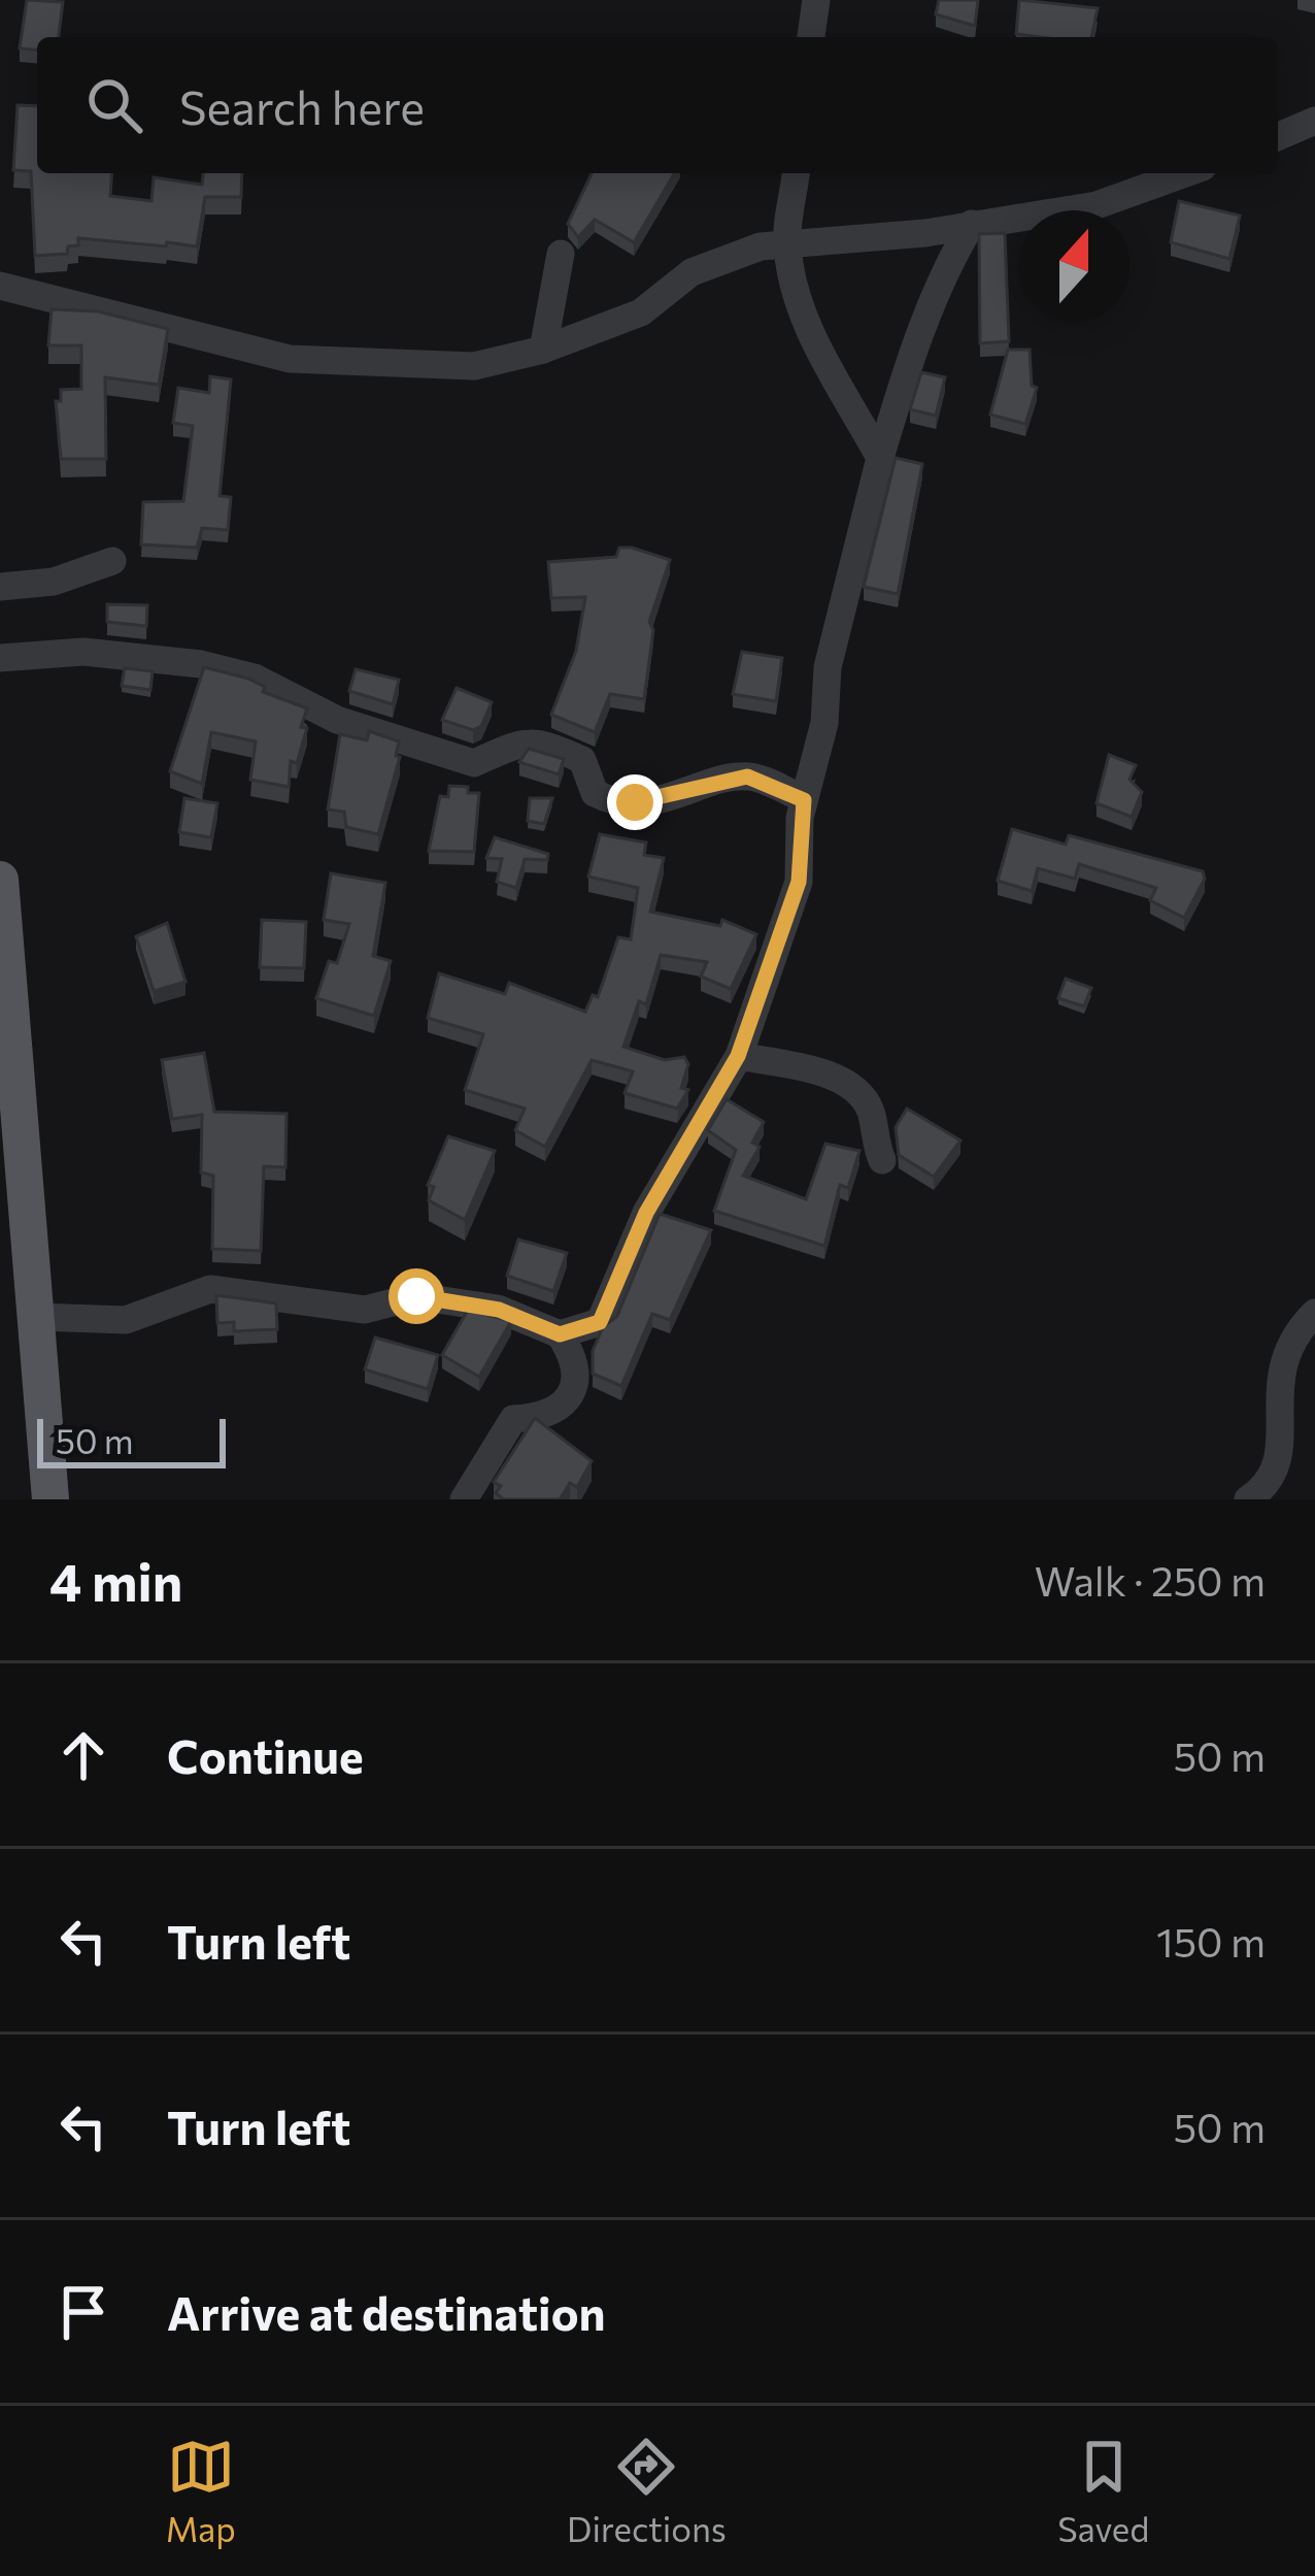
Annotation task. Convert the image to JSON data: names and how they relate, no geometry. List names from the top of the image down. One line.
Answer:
{"scale_bar":"50 m","north":"top","page":{"search":"Search here","scale":"50 m","heading":["4 min","Walk · 250 m"],"list":[["Continue","50 m"],["Turn left","150 m"],["Turn left","50 m"],"Arrive at destination"],"nav":["Map","Directions","Saved"]}}
